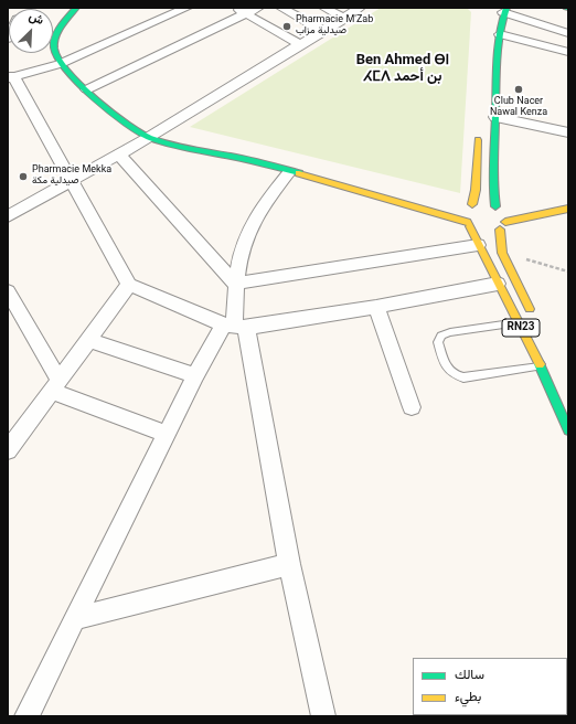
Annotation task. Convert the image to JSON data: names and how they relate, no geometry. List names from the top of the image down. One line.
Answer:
{"streets":{"main road":["RN23"]},"districts":["Ben Ahmed ⴱⵏ ⵃⵎⴷ بن أحمد"],"places":["Pharmacie M'Zab صيدلية مزاب","Club Nacer Nawal Kenza","Pharmacie Mekka صيدلية مكة"],"legend":["سالك","بطيء"],"north":"top right"}
